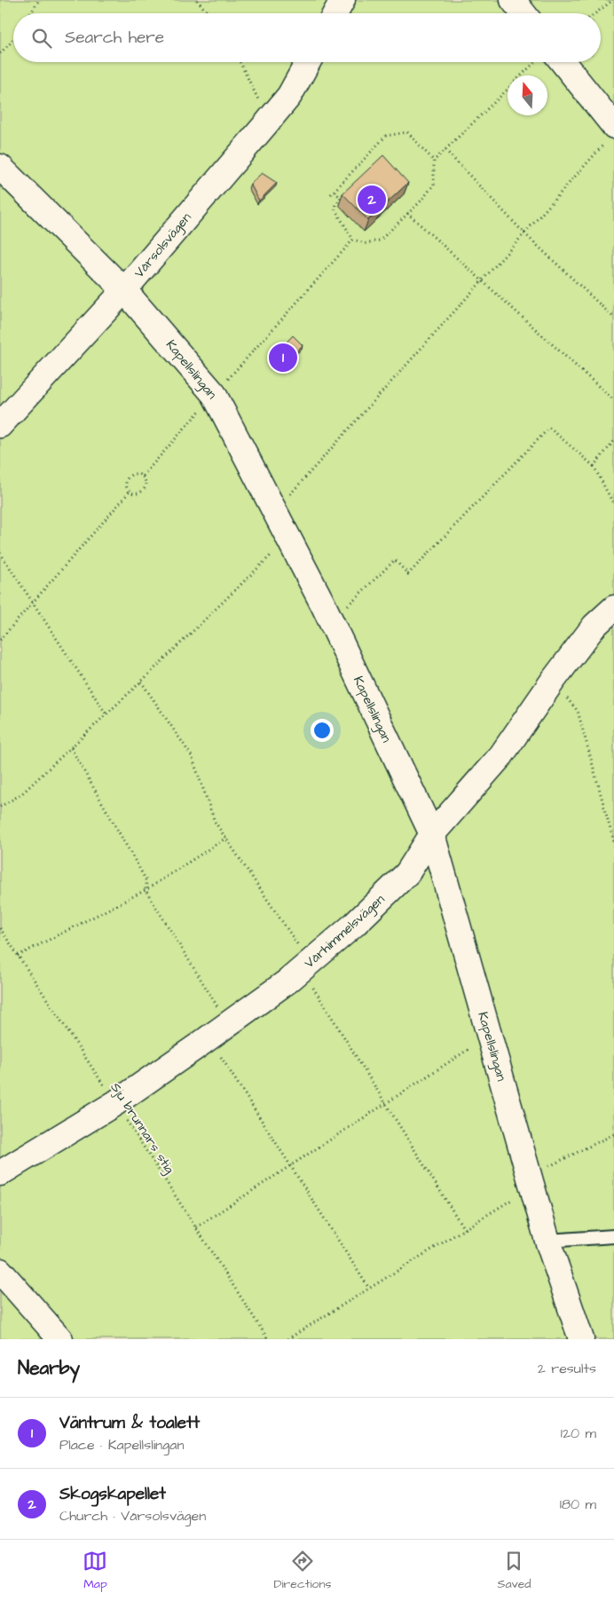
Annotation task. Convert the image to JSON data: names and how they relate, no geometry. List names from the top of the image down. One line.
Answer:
{"streets":{"street":["Vårsolsvägen","Kapellslingan","Vårhimmelsvägen"],"path":["Sju brunnars stig"]},"crossings":[["Vårsolsvägen","Kapellslingan"],["Kapellslingan","Vårhimmelsvägen"],["Vårhimmelsvägen","Sju brunnars stig"]],"north":"top","page":{"search":"Search here","pins":["2","1"],"heading":["Nearby","2 results"],"list":[{"mark":"1","name":"Väntrum & toalett","note":"Place · Kapellslingan","value":"120 m"},{"mark":"2","name":"Skogskapellet","note":"Church · Vårsolsvägen","value":"180 m"}],"nav":["Map","Directions","Saved"]}}
